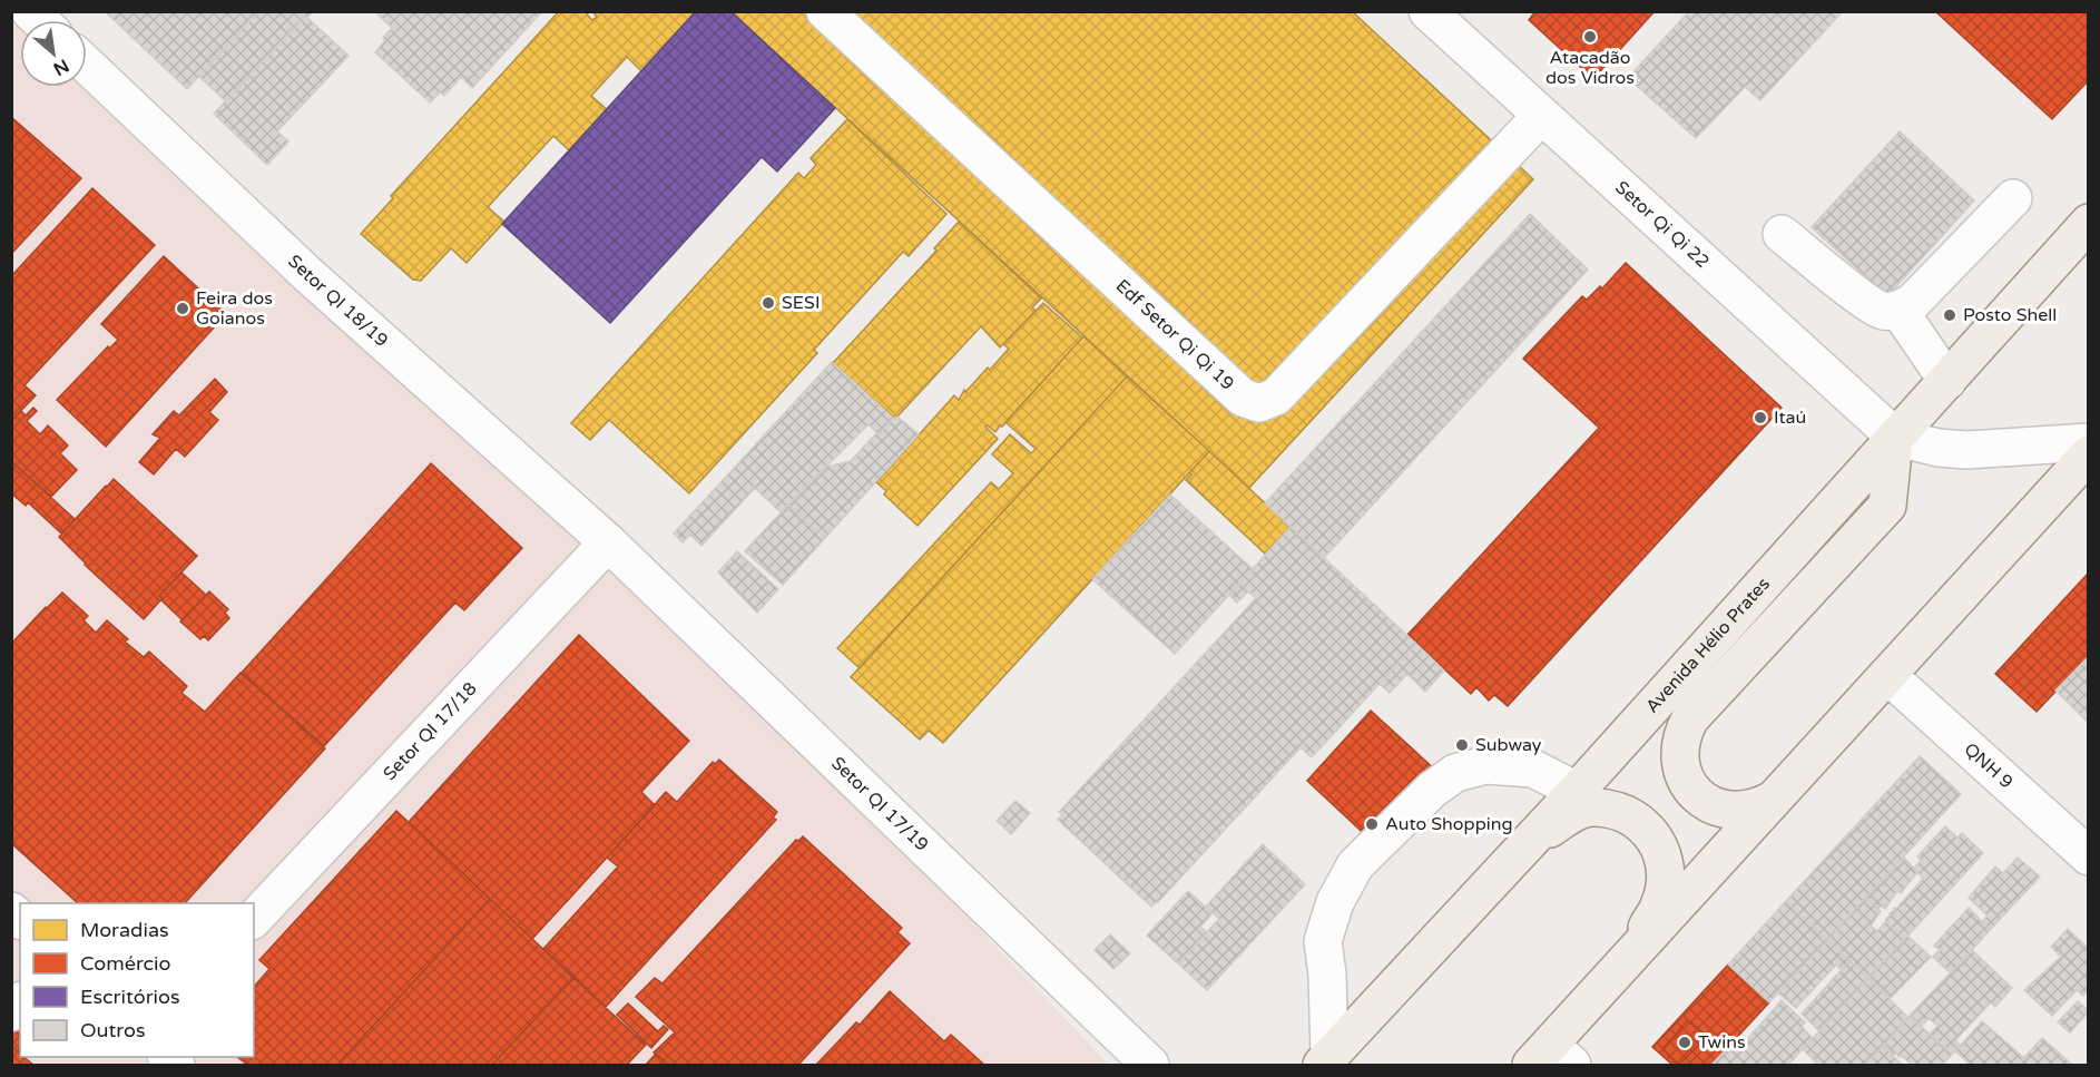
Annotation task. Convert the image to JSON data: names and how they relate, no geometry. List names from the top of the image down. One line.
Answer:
{"streets":{"main road":["Avenida Hélio Prates"],"street":["Setor Qi Qi 22","Setor QI 18/19","Edf Setor Qi Qi 19","Setor QI 17/18","QNH 9","Setor QI 17/19"]},"crossings":[["Setor Qi Qi 22","Edf Setor Qi Qi 19"],["Setor Qi Qi 22","Avenida Hélio Prates"],["Setor QI 18/19","Setor QI 17/18"],["Setor QI 18/19","Setor QI 17/19"],["Setor QI 17/18","Setor QI 17/19"]],"places":["Atacadão dos Vidros","SESI","Feira dos Goianos","Posto Shell","Itaú","Subway","Auto Shopping","Twins"],"legend":["Moradias","Comércio","Escritórios","Outros"],"north":"bottom right"}
